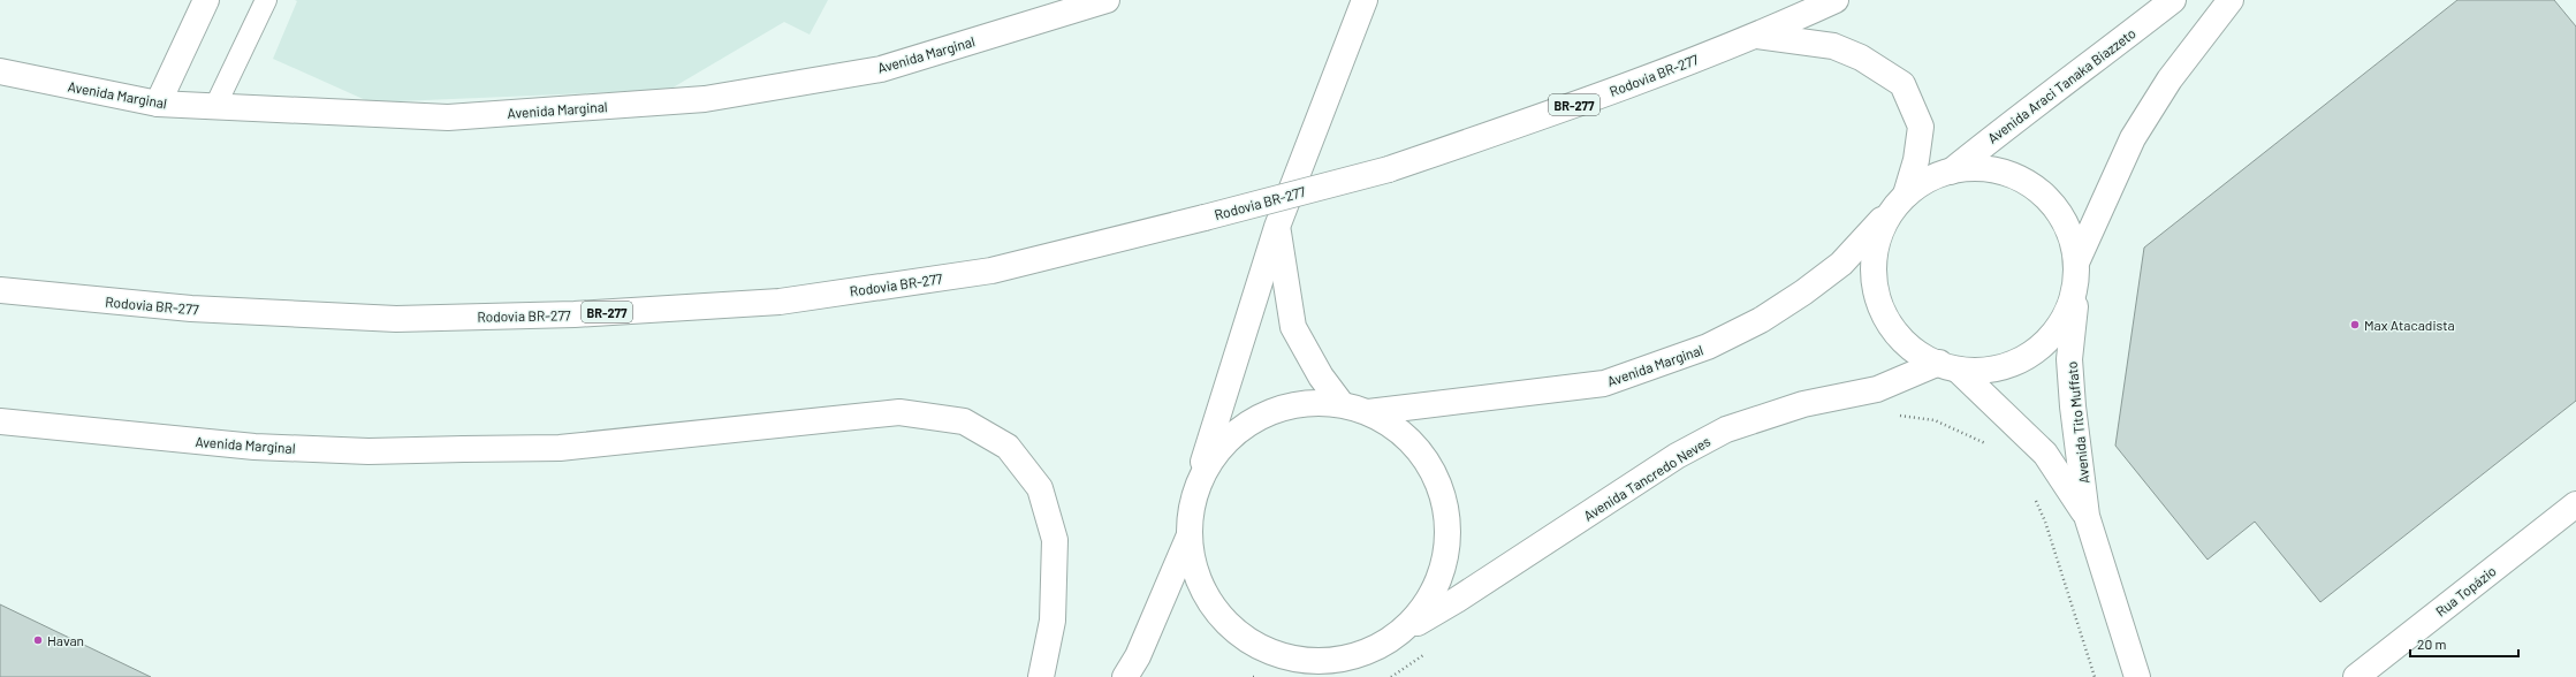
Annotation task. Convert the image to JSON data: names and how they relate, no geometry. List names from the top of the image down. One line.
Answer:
{"streets":{"main road":["Avenida Marginal","Rodovia BR-277","Avenida Araci Tanaka Biazzeto","BR-277","Avenida Tito Muffato","Avenida Tancredo Neves","Rua Topázio"]},"crossings":[["Rodovia BR-277","BR-277"],["Avenida Tito Muffato","Avenida Tancredo Neves"]],"places":["Max Atacadista","Havan"],"scale_bar":"20 m"}
